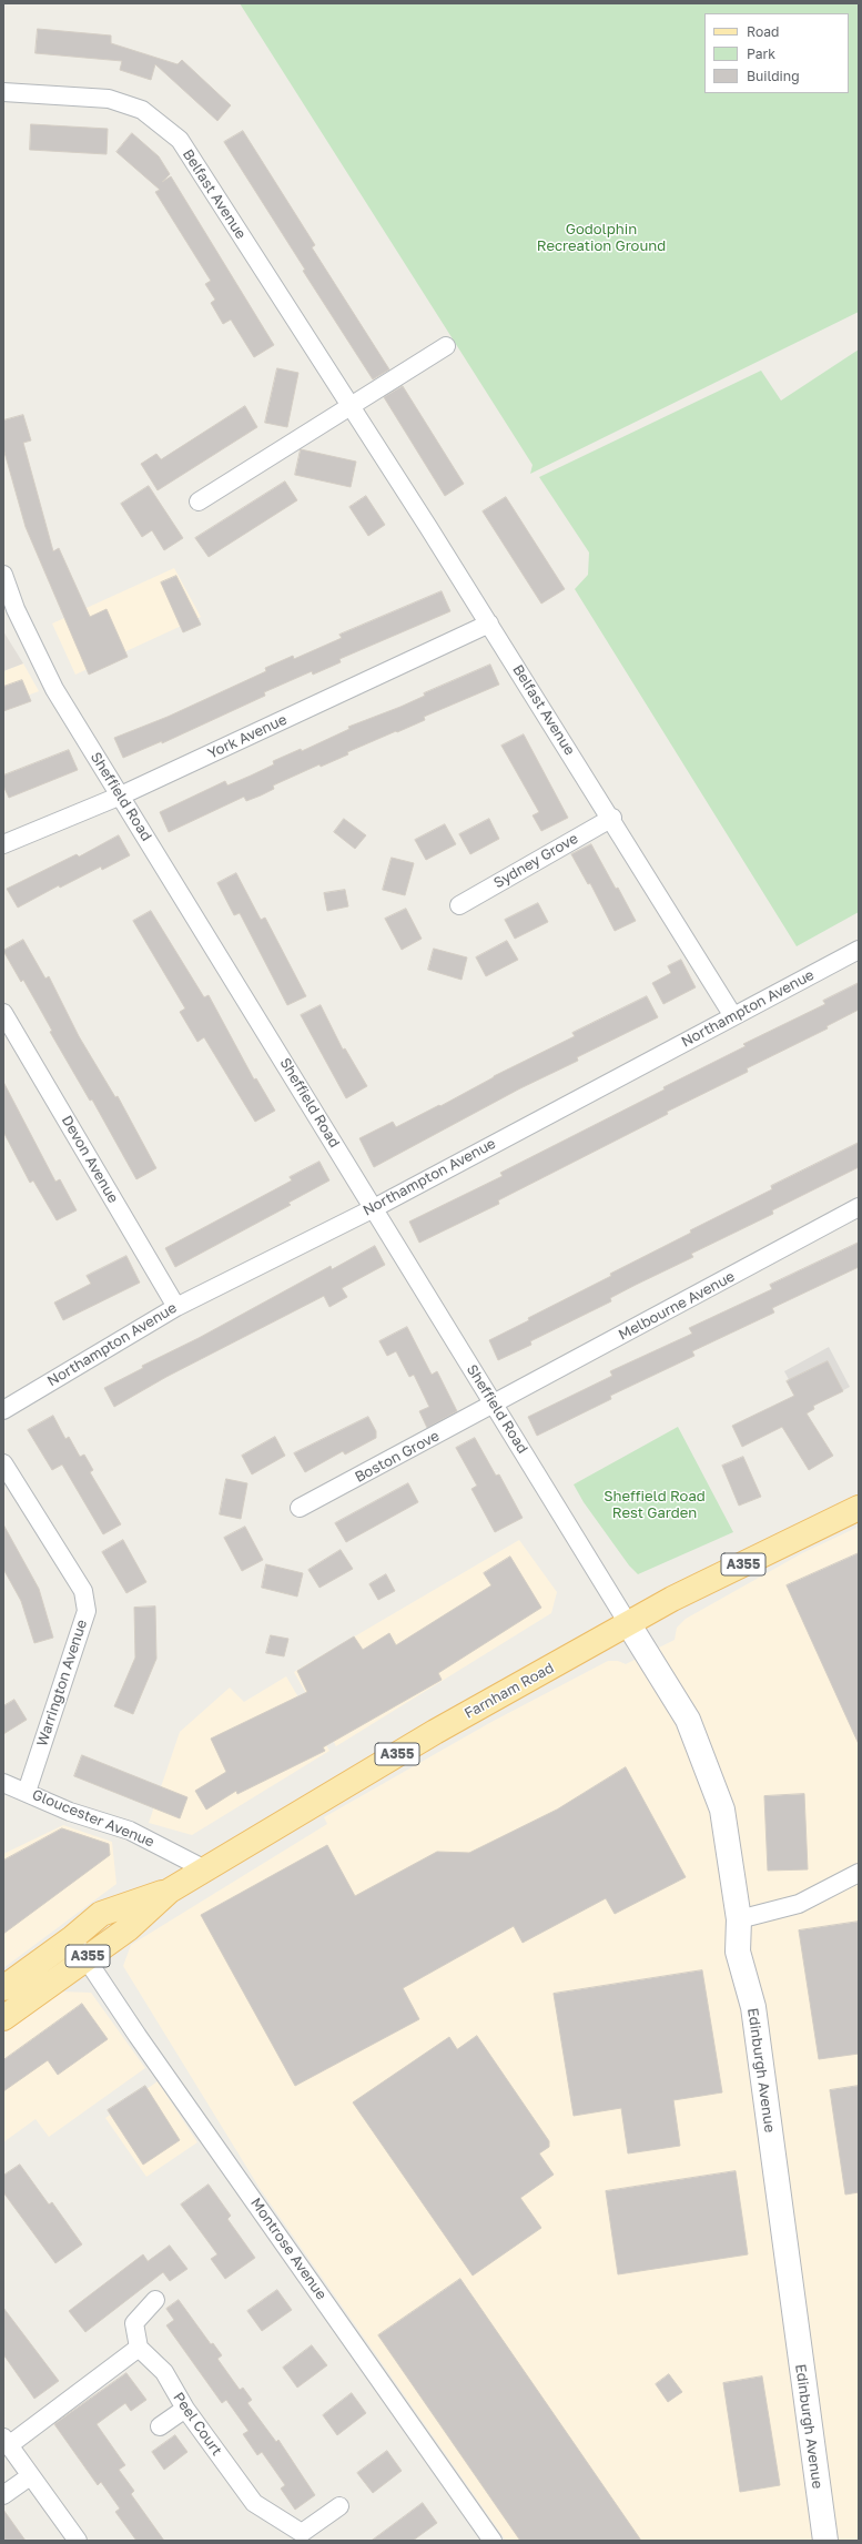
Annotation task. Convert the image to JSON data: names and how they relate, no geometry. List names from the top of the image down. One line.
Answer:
{"streets":{"main road":["A355","Farnham Road"],"street":["Belfast Avenue","York Avenue","Sheffield Road","Sydney Grove","Northampton Avenue","Devon Avenue","Melbourne Avenue","Boston Grove","Warrington Avenue","Gloucester Avenue","Edinburgh Avenue","Montrose Avenue","Peel Court"]},"crossings":[["Belfast Avenue","York Avenue"],["Belfast Avenue","Sydney Grove"],["Belfast Avenue","Northampton Avenue"],["York Avenue","Sheffield Road"],["Sheffield Road","Northampton Avenue"],["Sheffield Road","Melbourne Avenue"],["Sheffield Road","Boston Grove"],["Sheffield Road","Farnham Road"],["Sheffield Road","Edinburgh Avenue"],["Northampton Avenue","Devon Avenue"],["Melbourne Avenue","Boston Grove"],["Warrington Avenue","Gloucester Avenue"],["Farnham Road","Gloucester Avenue"],["Farnham Road","Edinburgh Avenue"],["Farnham Road","Montrose Avenue"]],"parks":["Godolphin Recreation Ground","Sheffield Road Rest Garden"],"legend":["Road","Park","Building"]}
